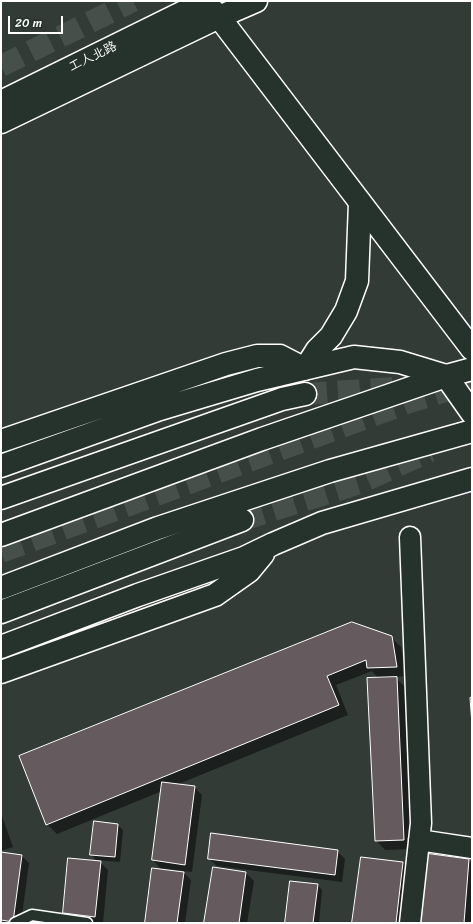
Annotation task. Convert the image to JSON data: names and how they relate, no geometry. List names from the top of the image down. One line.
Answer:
{"streets":{"main road":["工人北路"]},"scale_bar":"20 m"}
